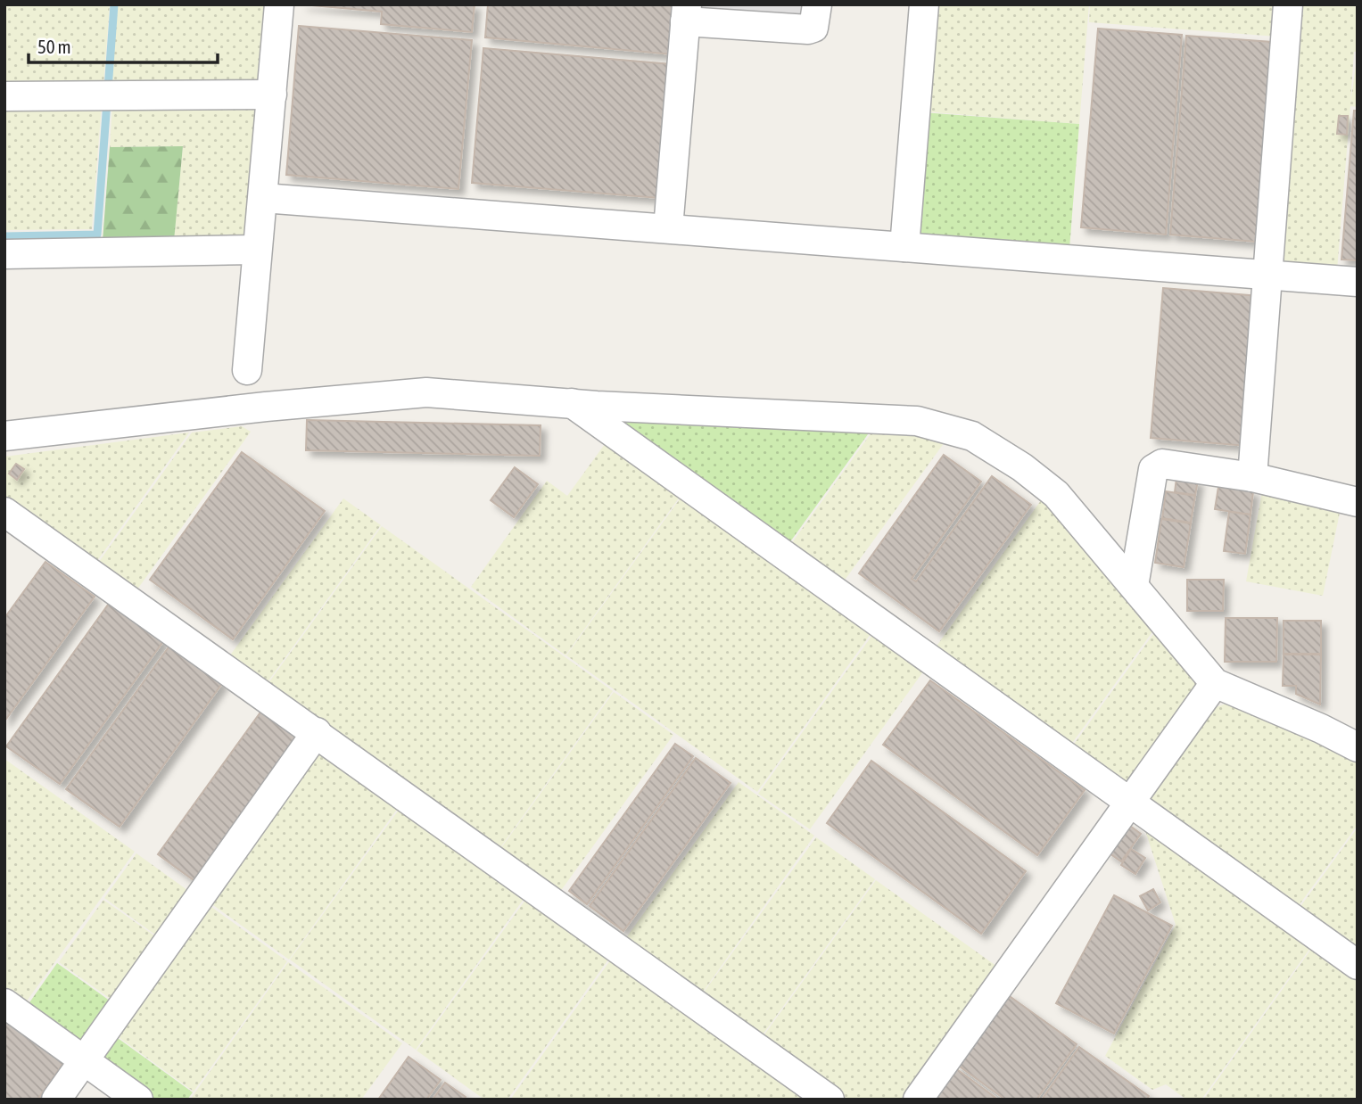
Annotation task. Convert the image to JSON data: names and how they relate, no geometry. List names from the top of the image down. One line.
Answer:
{"scale_bar":"50 m"}
